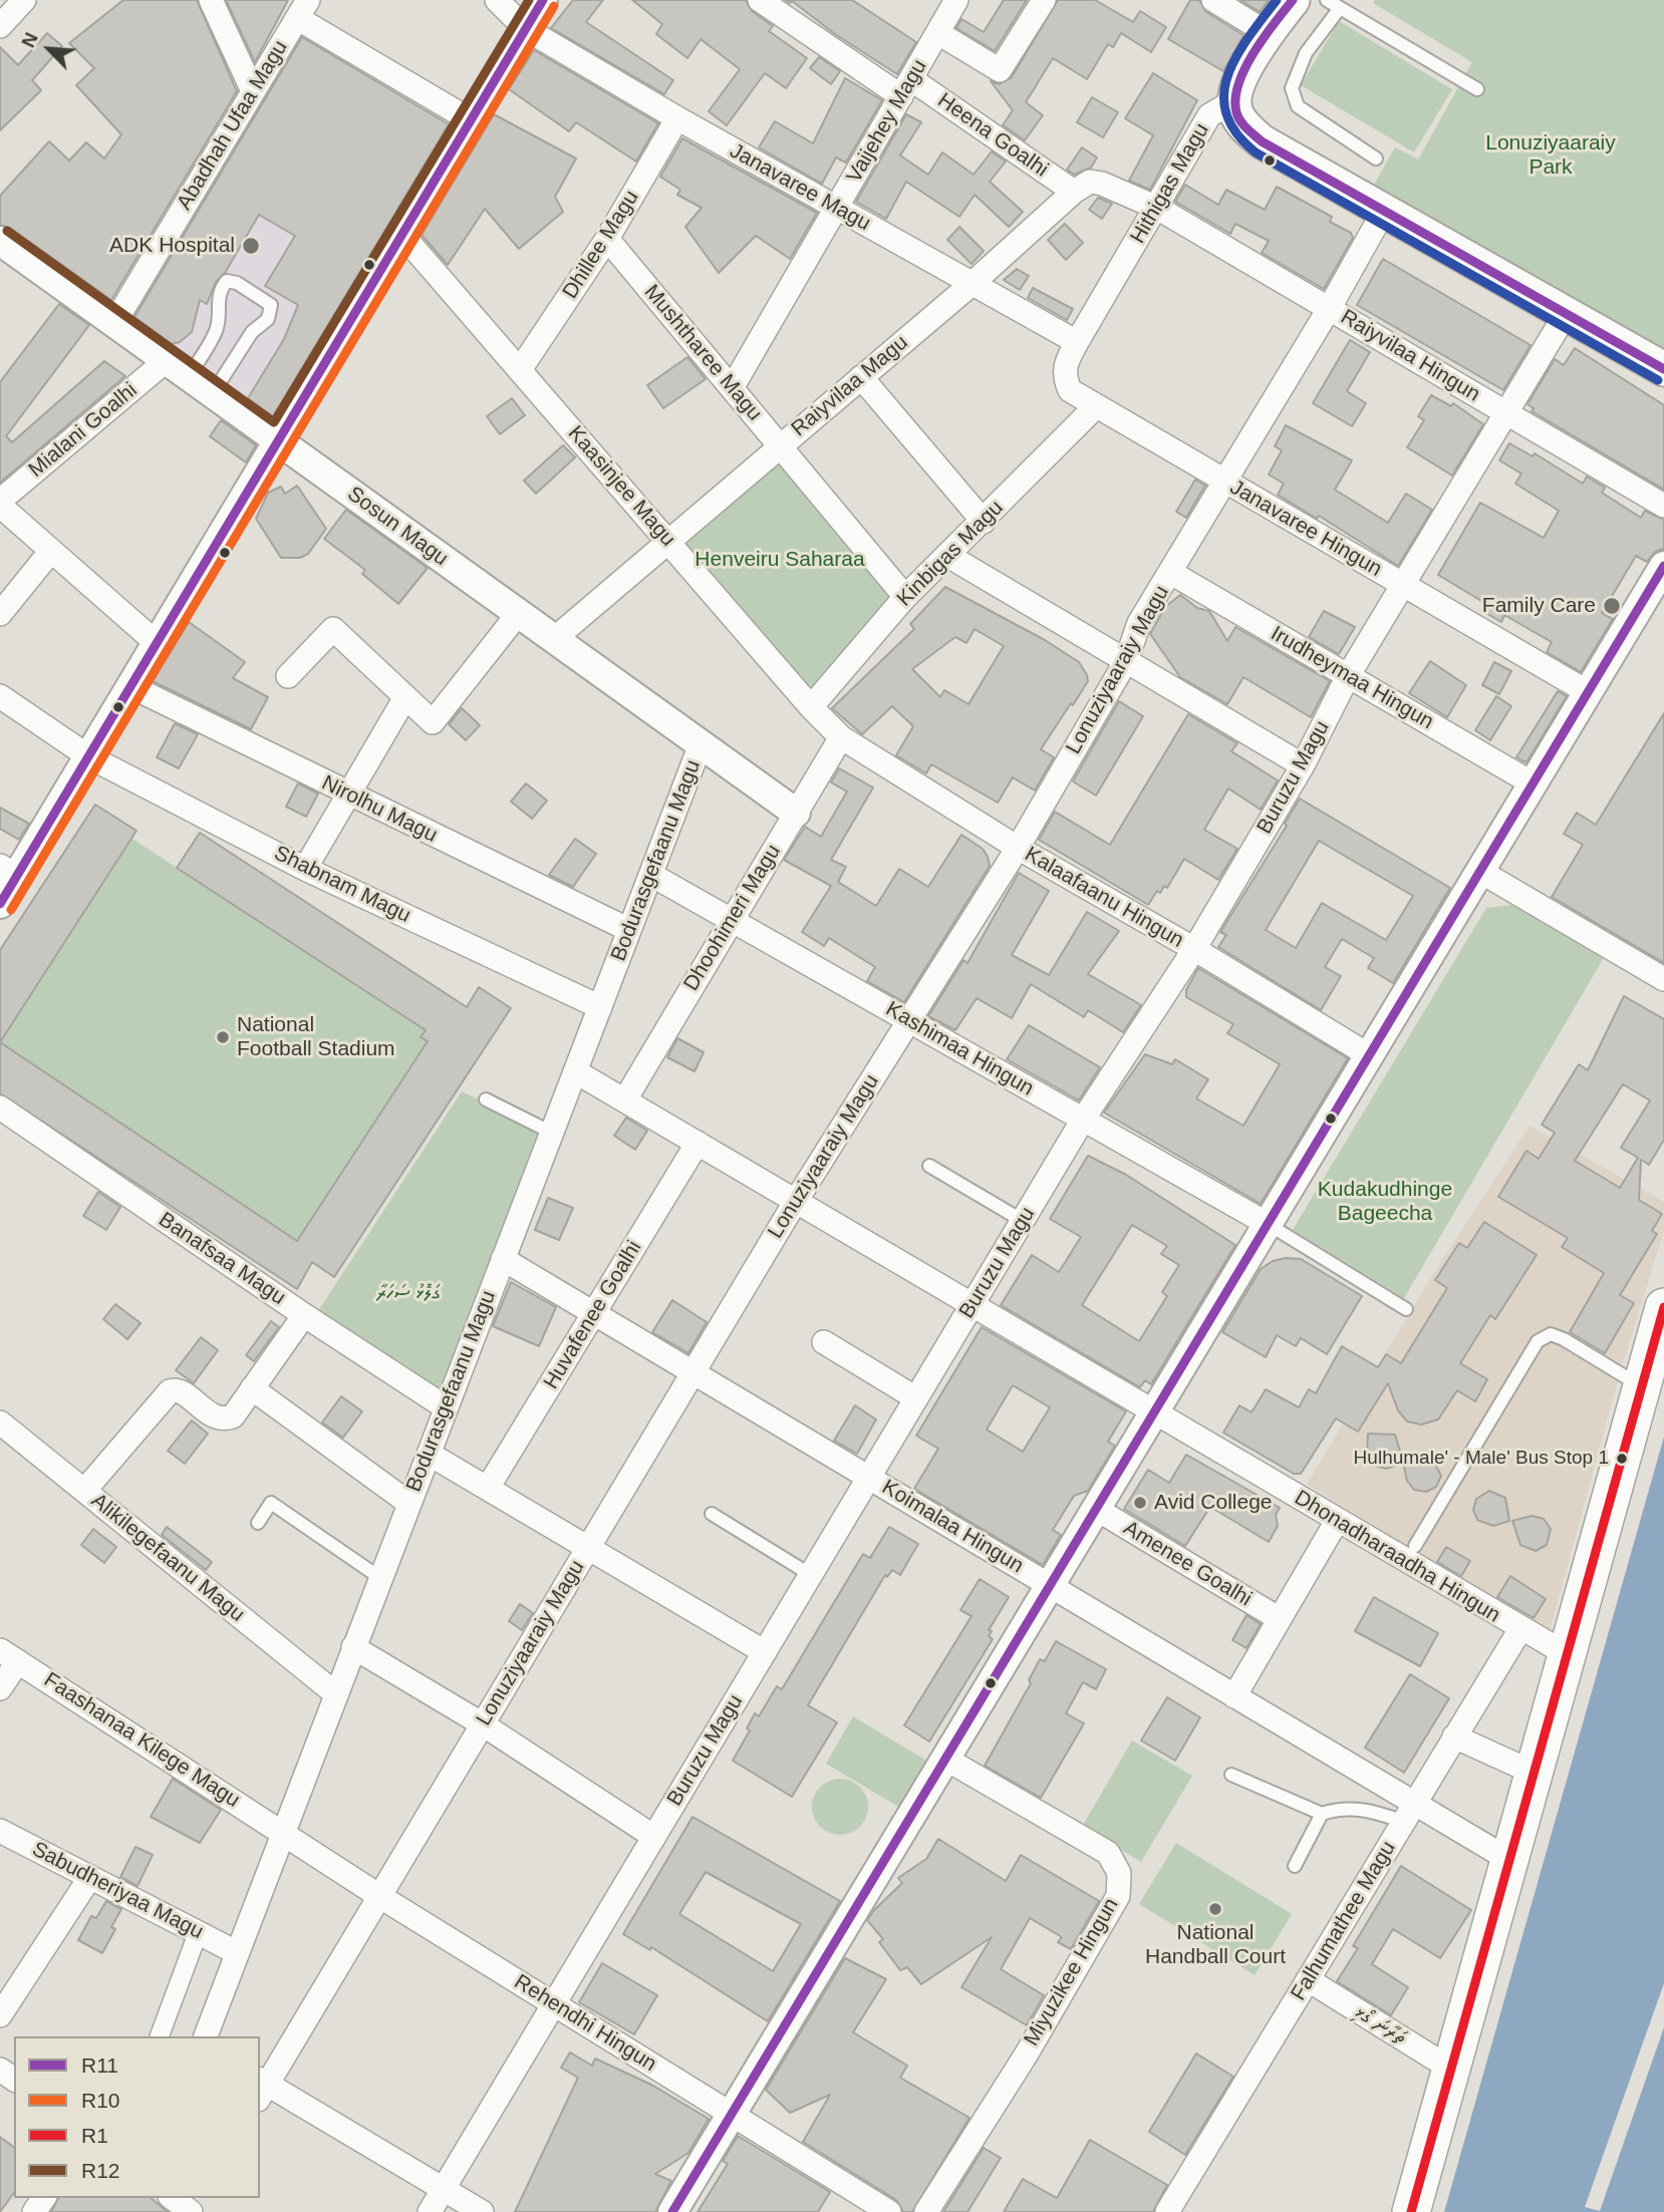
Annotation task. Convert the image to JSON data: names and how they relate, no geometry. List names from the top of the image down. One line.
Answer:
{"streets":{"street":["Vaijehey Magu","Abadhah Ufaa Magu","Heena Goalhi","Hithigas Magu","Janavaree Magu","Dhillee Magu","Mushtharee Magu","Raiyvilaa Hingun","Raiyvilaa Magu","Mialani Goalhi","Kaasinjee Magu","Sosun Magu","Janavaree Hingun","Kinbigas Magu","Lonuziyaaraiy Magu","Irudheymaa Hingun","Buruzu Magu","Nirolhu Magu","Bodurasgefaanu Magu","Shabnam Magu","Kalaafaanu Hingun","Dhoohimeri Magu","Kashimaa Hingun","Banafsaa Magu","Huvafenee Goalhi","Koimalaa Hingun","Dhonadharaadha Hingun","Alikilegefaanu Magu","Amenee Goalhi","Faashanaa Kilege Magu","Sabudheriyaa Magu","Falhumathee Magu","Miyuzikee Hingun","Rehendhi Hingun","ތަރާނަ ގޯޅި"]},"crossings":[["Vaijehey Magu","Heena Goalhi"],["Vaijehey Magu","Janavaree Magu"],["Vaijehey Magu","Mushtharee Magu"],["Abadhah Ufaa Magu","Sosun Magu"],["Heena Goalhi","Raiyvilaa Magu"],["Hithigas Magu","Janavaree Magu"],["Hithigas Magu","Raiyvilaa Hingun"],["Hithigas Magu","Janavaree Hingun"],["Janavaree Magu","Dhillee Magu"],["Janavaree Magu","Raiyvilaa Magu"],["Janavaree Magu","Janavaree Hingun"],["Dhillee Magu","Mushtharee Magu"],["Dhillee Magu","Kaasinjee Magu"],["Mushtharee Magu","Raiyvilaa Magu"],["Mushtharee Magu","Kinbigas Magu"],["Raiyvilaa Hingun","Lonuziyaaraiy Magu"],["Raiyvilaa Hingun","Buruzu Magu"],["Raiyvilaa Magu","Kaasinjee Magu"],["Raiyvilaa Magu","Sosun Magu"],["Mialani Goalhi","Sosun Magu"],["Kaasinjee Magu","Kinbigas Magu"],["Kaasinjee Magu","Kalaafaanu Hingun"],["Kaasinjee Magu","Dhoohimeri Magu"],["Sosun Magu","Bodurasgefaanu Magu"],["Sosun Magu","Dhoohimeri Magu"],["Janavaree Hingun","Kinbigas Magu"],["Janavaree Hingun","Lonuziyaaraiy Magu"],["Janavaree Hingun","Buruzu Magu"],["Lonuziyaaraiy Magu","Irudheymaa Hingun"],["Lonuziyaaraiy Magu","Kalaafaanu Hingun"],["Lonuziyaaraiy Magu","Kashimaa Hingun"],["Lonuziyaaraiy Magu","Koimalaa Hingun"],["Lonuziyaaraiy Magu","Dhonadharaadha Hingun"],["Lonuziyaaraiy Magu","Rehendhi Hingun"],["Irudheymaa Hingun","Buruzu Magu"],["Buruzu Magu","Kalaafaanu Hingun"],["Buruzu Magu","Kashimaa Hingun"],["Buruzu Magu","Koimalaa Hingun"],["Buruzu Magu","Dhonadharaadha Hingun"],["Buruzu Magu","Rehendhi Hingun"],["Nirolhu Magu","Bodurasgefaanu Magu"],["Bodurasgefaanu Magu","Shabnam Magu"],["Bodurasgefaanu Magu","Kashimaa Hingun"],["Bodurasgefaanu Magu","Banafsaa Magu"],["Bodurasgefaanu Magu","Koimalaa Hingun"],["Bodurasgefaanu Magu","Dhonadharaadha Hingun"],["Bodurasgefaanu Magu","Alikilegefaanu Magu"],["Bodurasgefaanu Magu","Faashanaa Kilege Magu"],["Bodurasgefaanu Magu","Sabudheriyaa Magu"],["Bodurasgefaanu Magu","Rehendhi Hingun"],["Kalaafaanu Hingun","Dhoohimeri Magu"],["Dhoohimeri Magu","Kashimaa Hingun"],["Dhoohimeri Magu","Dhonadharaadha Hingun"],["Huvafenee Goalhi","Koimalaa Hingun"],["Huvafenee Goalhi","Dhonadharaadha Hingun"],["Koimalaa Hingun","Falhumathee Magu"],["Dhonadharaadha Hingun","Falhumathee Magu"],["Faashanaa Kilege Magu","Rehendhi Hingun"],["Falhumathee Magu","ތަރާނަ ގޯޅި"]],"parks":["Lonuziyaaraiy Park","Henveiru Saharaa","Kudakudhinge Bageecha","ގަލޮޅު ސަހަރާ"],"places":["ADK Hospital","Family Care","National Football Stadium","Hulhumale' - Male' Bus Stop 1","Avid College","National Handball Court"],"lines":["transit line R11","transit line R12","transit line R10","transit line R1"],"legend":["R11","R10","R1","R12"],"north":"top left"}
